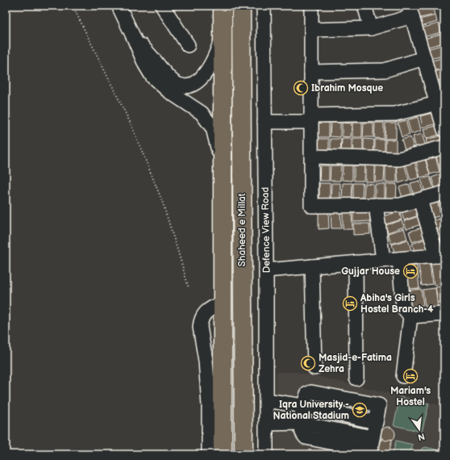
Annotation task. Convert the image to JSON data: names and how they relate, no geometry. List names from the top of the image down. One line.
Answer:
{"streets":{"main road":["Shaheed e Millat"],"street":["Defence View Road"]},"places":{"mosque":["Ibrahim Mosque","Masjid-e-Fatima Zehra"],"hotel":["Gujjar House","Abiha's Girls Hostel Branch-4","Mariam's Hostel"],"school or university":["Iqra University - National Stadium"]},"north":"bottom"}
